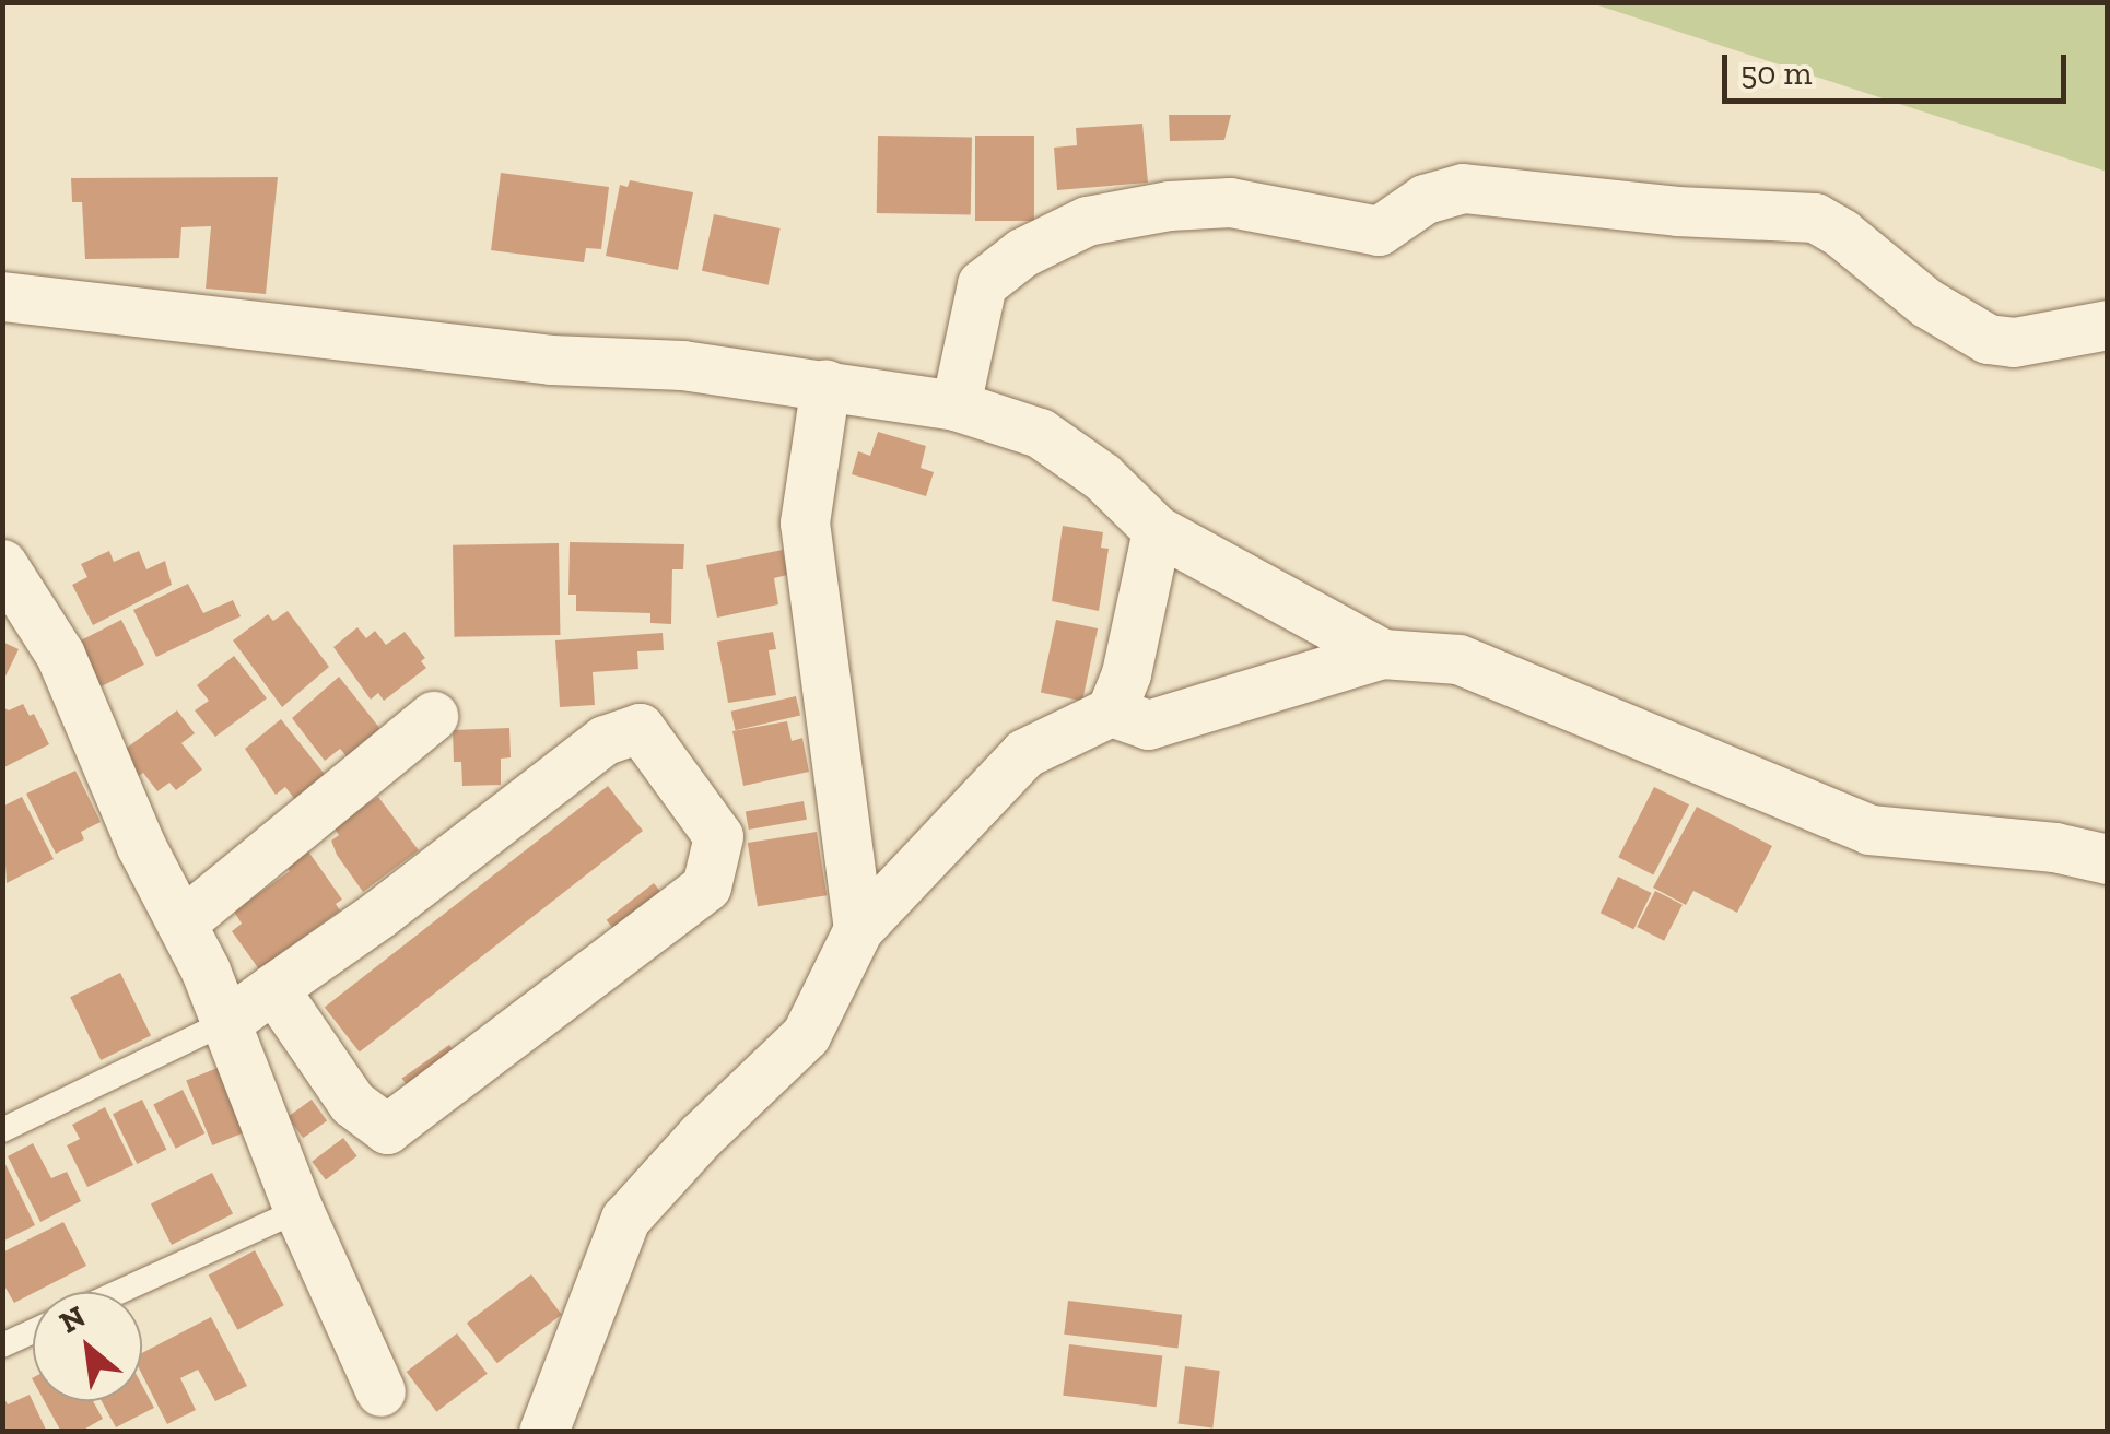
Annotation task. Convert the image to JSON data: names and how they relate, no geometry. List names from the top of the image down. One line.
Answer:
{"scale_bar":"50 m","north":"top left"}
